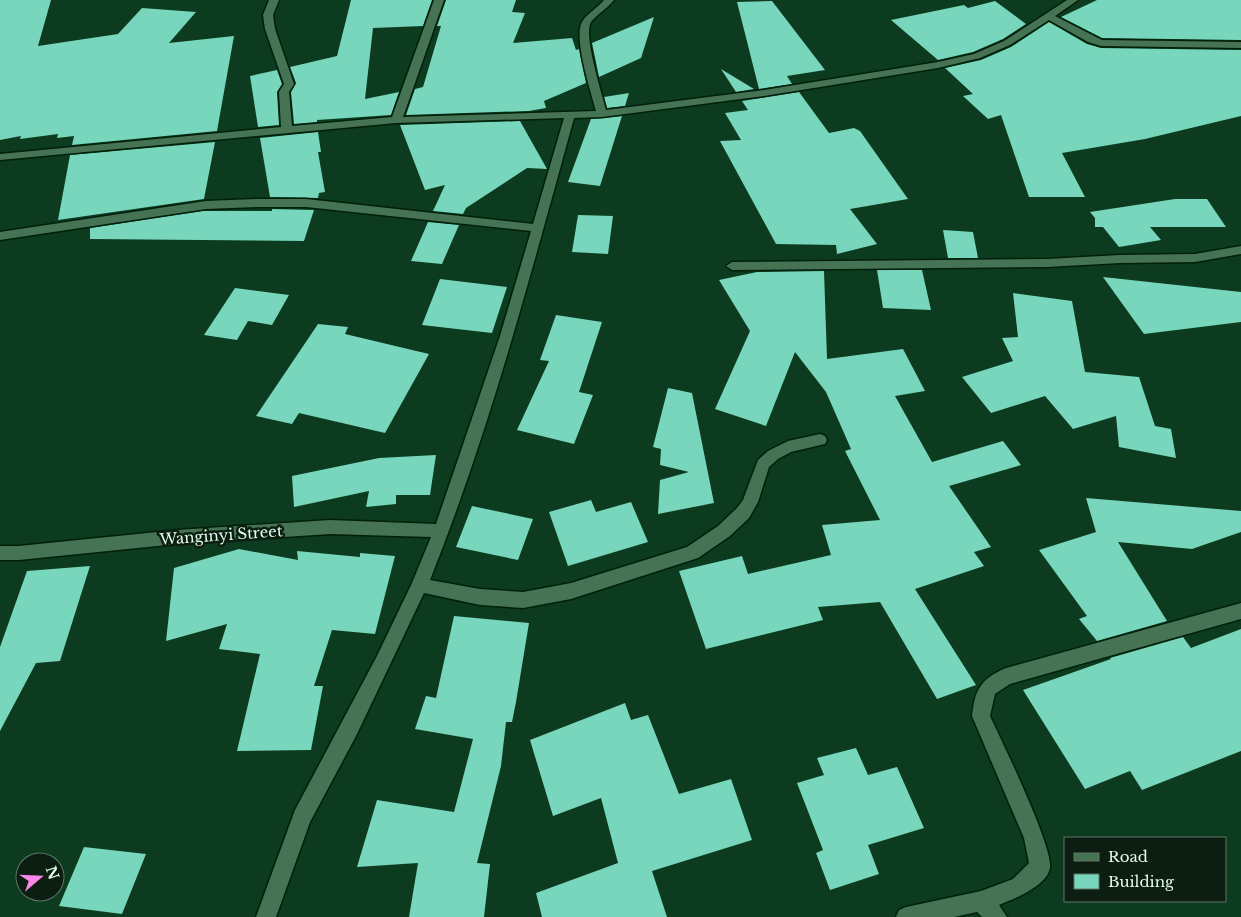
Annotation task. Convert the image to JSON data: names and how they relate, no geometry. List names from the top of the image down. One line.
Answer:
{"streets":{"street":["Wanginyi Street"]},"legend":["Road","Building"],"north":"right"}
